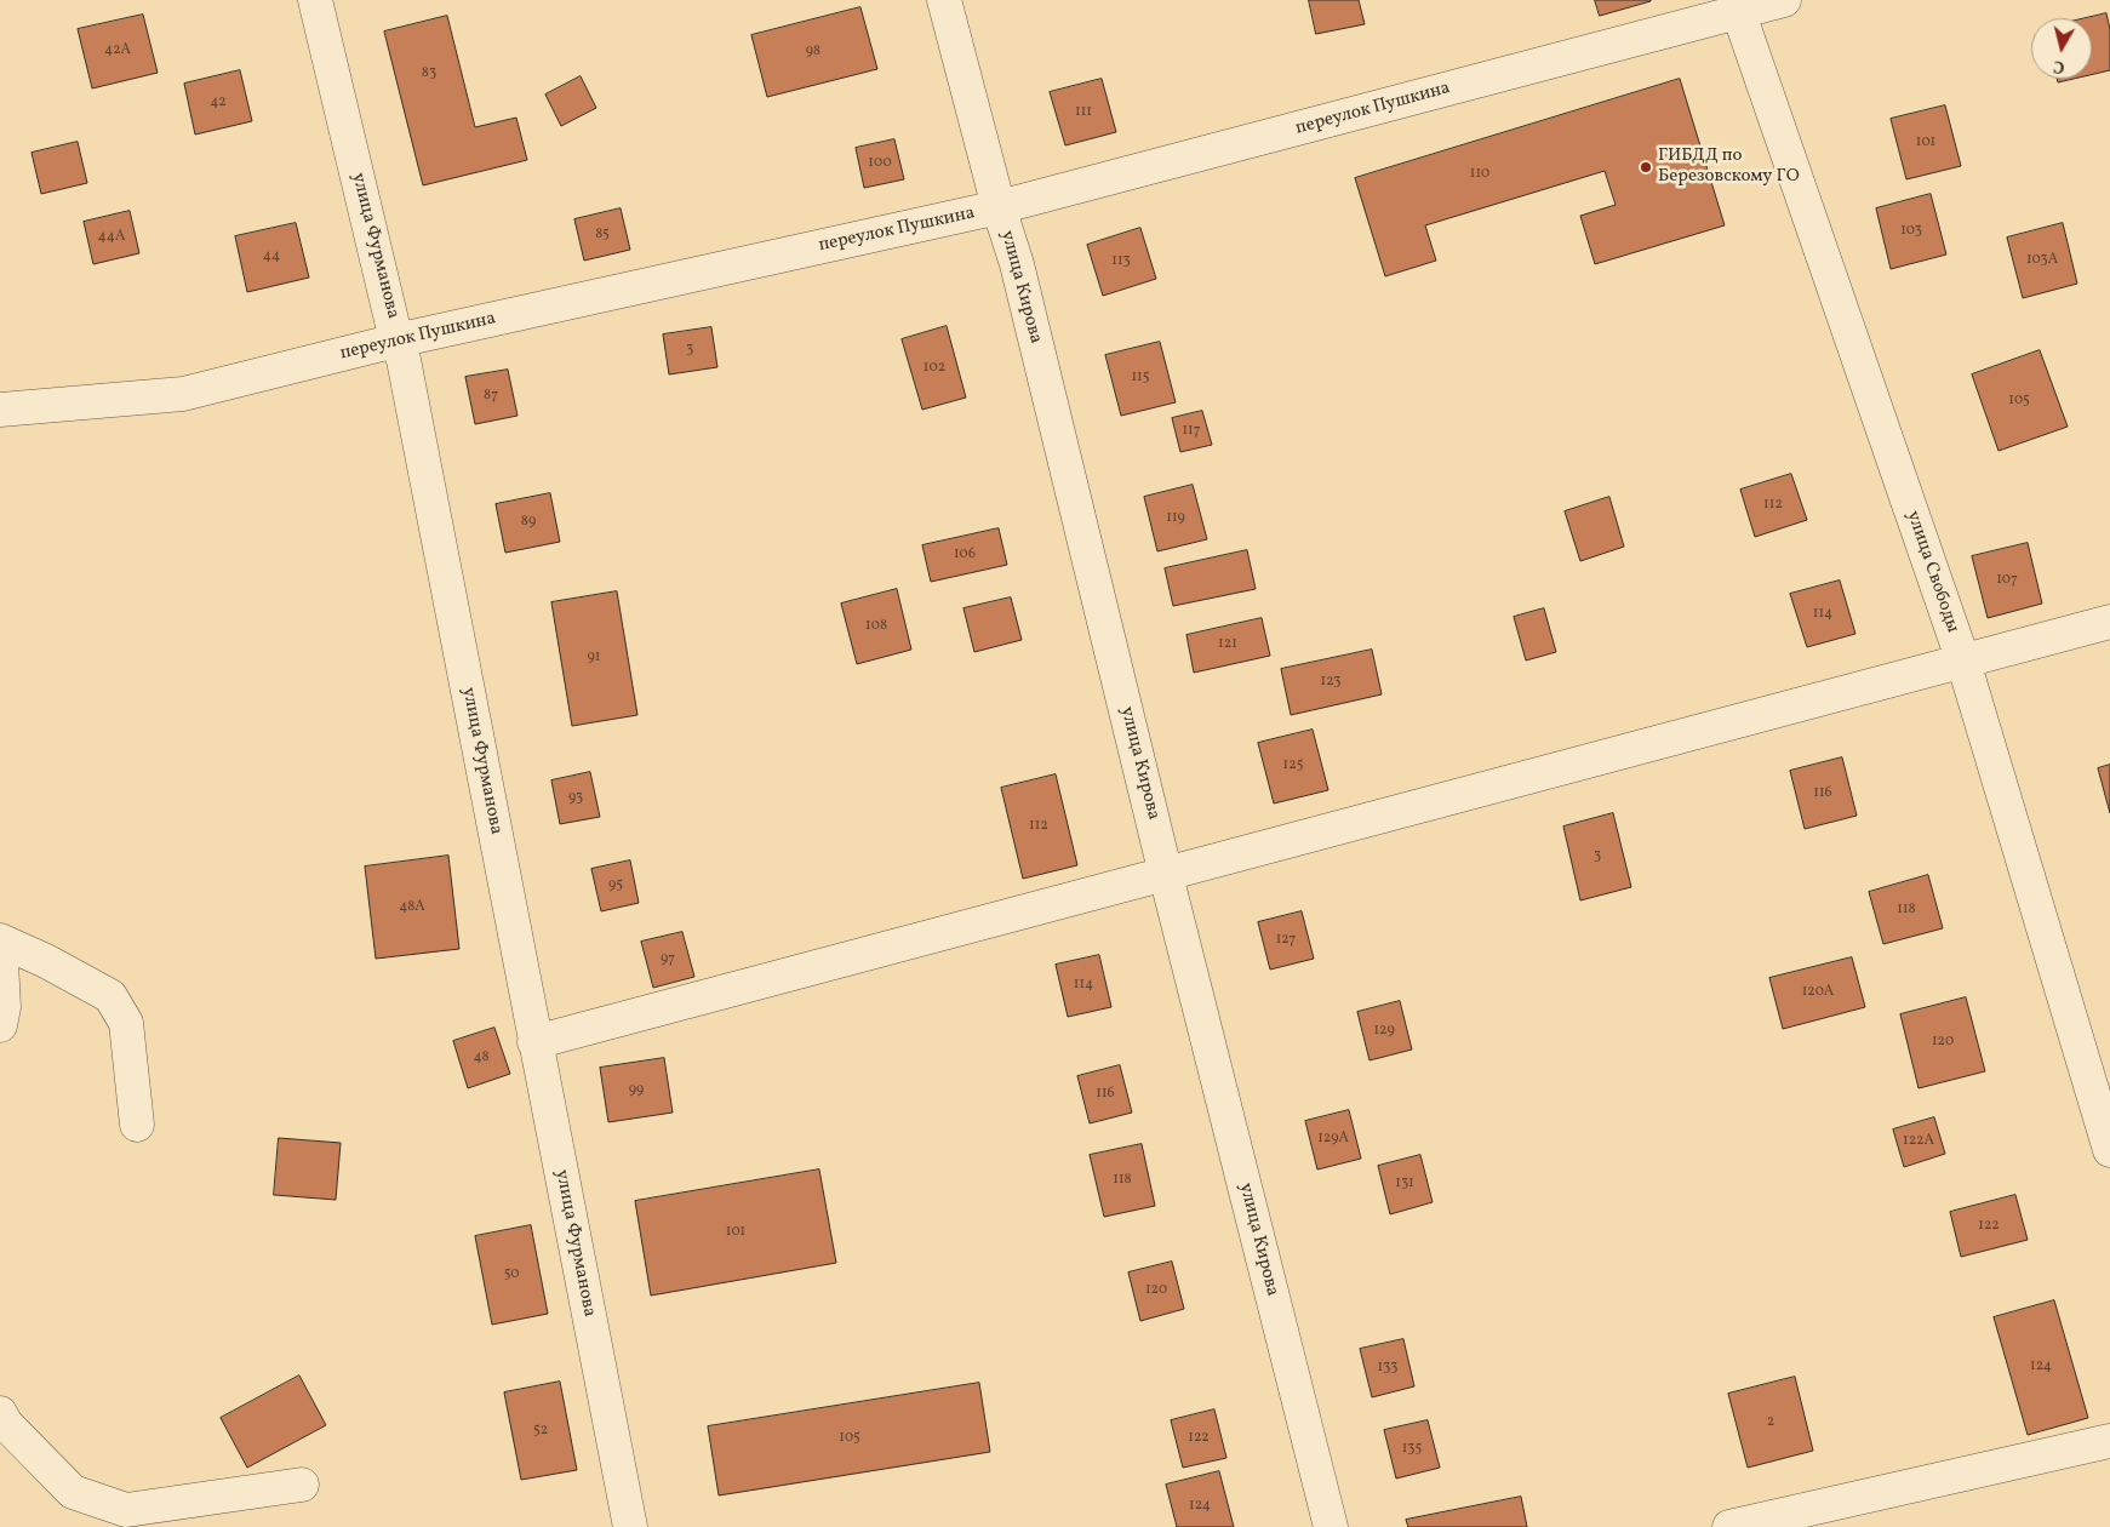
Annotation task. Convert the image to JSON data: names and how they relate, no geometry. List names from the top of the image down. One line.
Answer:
{"streets":{"street":["переулок Пушкина","улица Фурманова","улица Кирова","улица Свободы"]},"crossings":[["переулок Пушкина","улица Фурманова"],["переулок Пушкина","улица Кирова"],["переулок Пушкина","улица Свободы"]],"places":["ГИБДД по Березовскому ГО"],"house_numbers":["42А","98","83","42","111","101","100","110","103","85","44А","44","103А","113","3","102","115","87","105","117","112","119","89","106","107","114","108","121","91","123","125","116","93","112","3","95","48А","118","127","97","114","120А","129","120","48","99","116","129А","122А","118","131","122","101","50","120","124","133","2","52","105","122","135","124"],"north":"bottom"}
